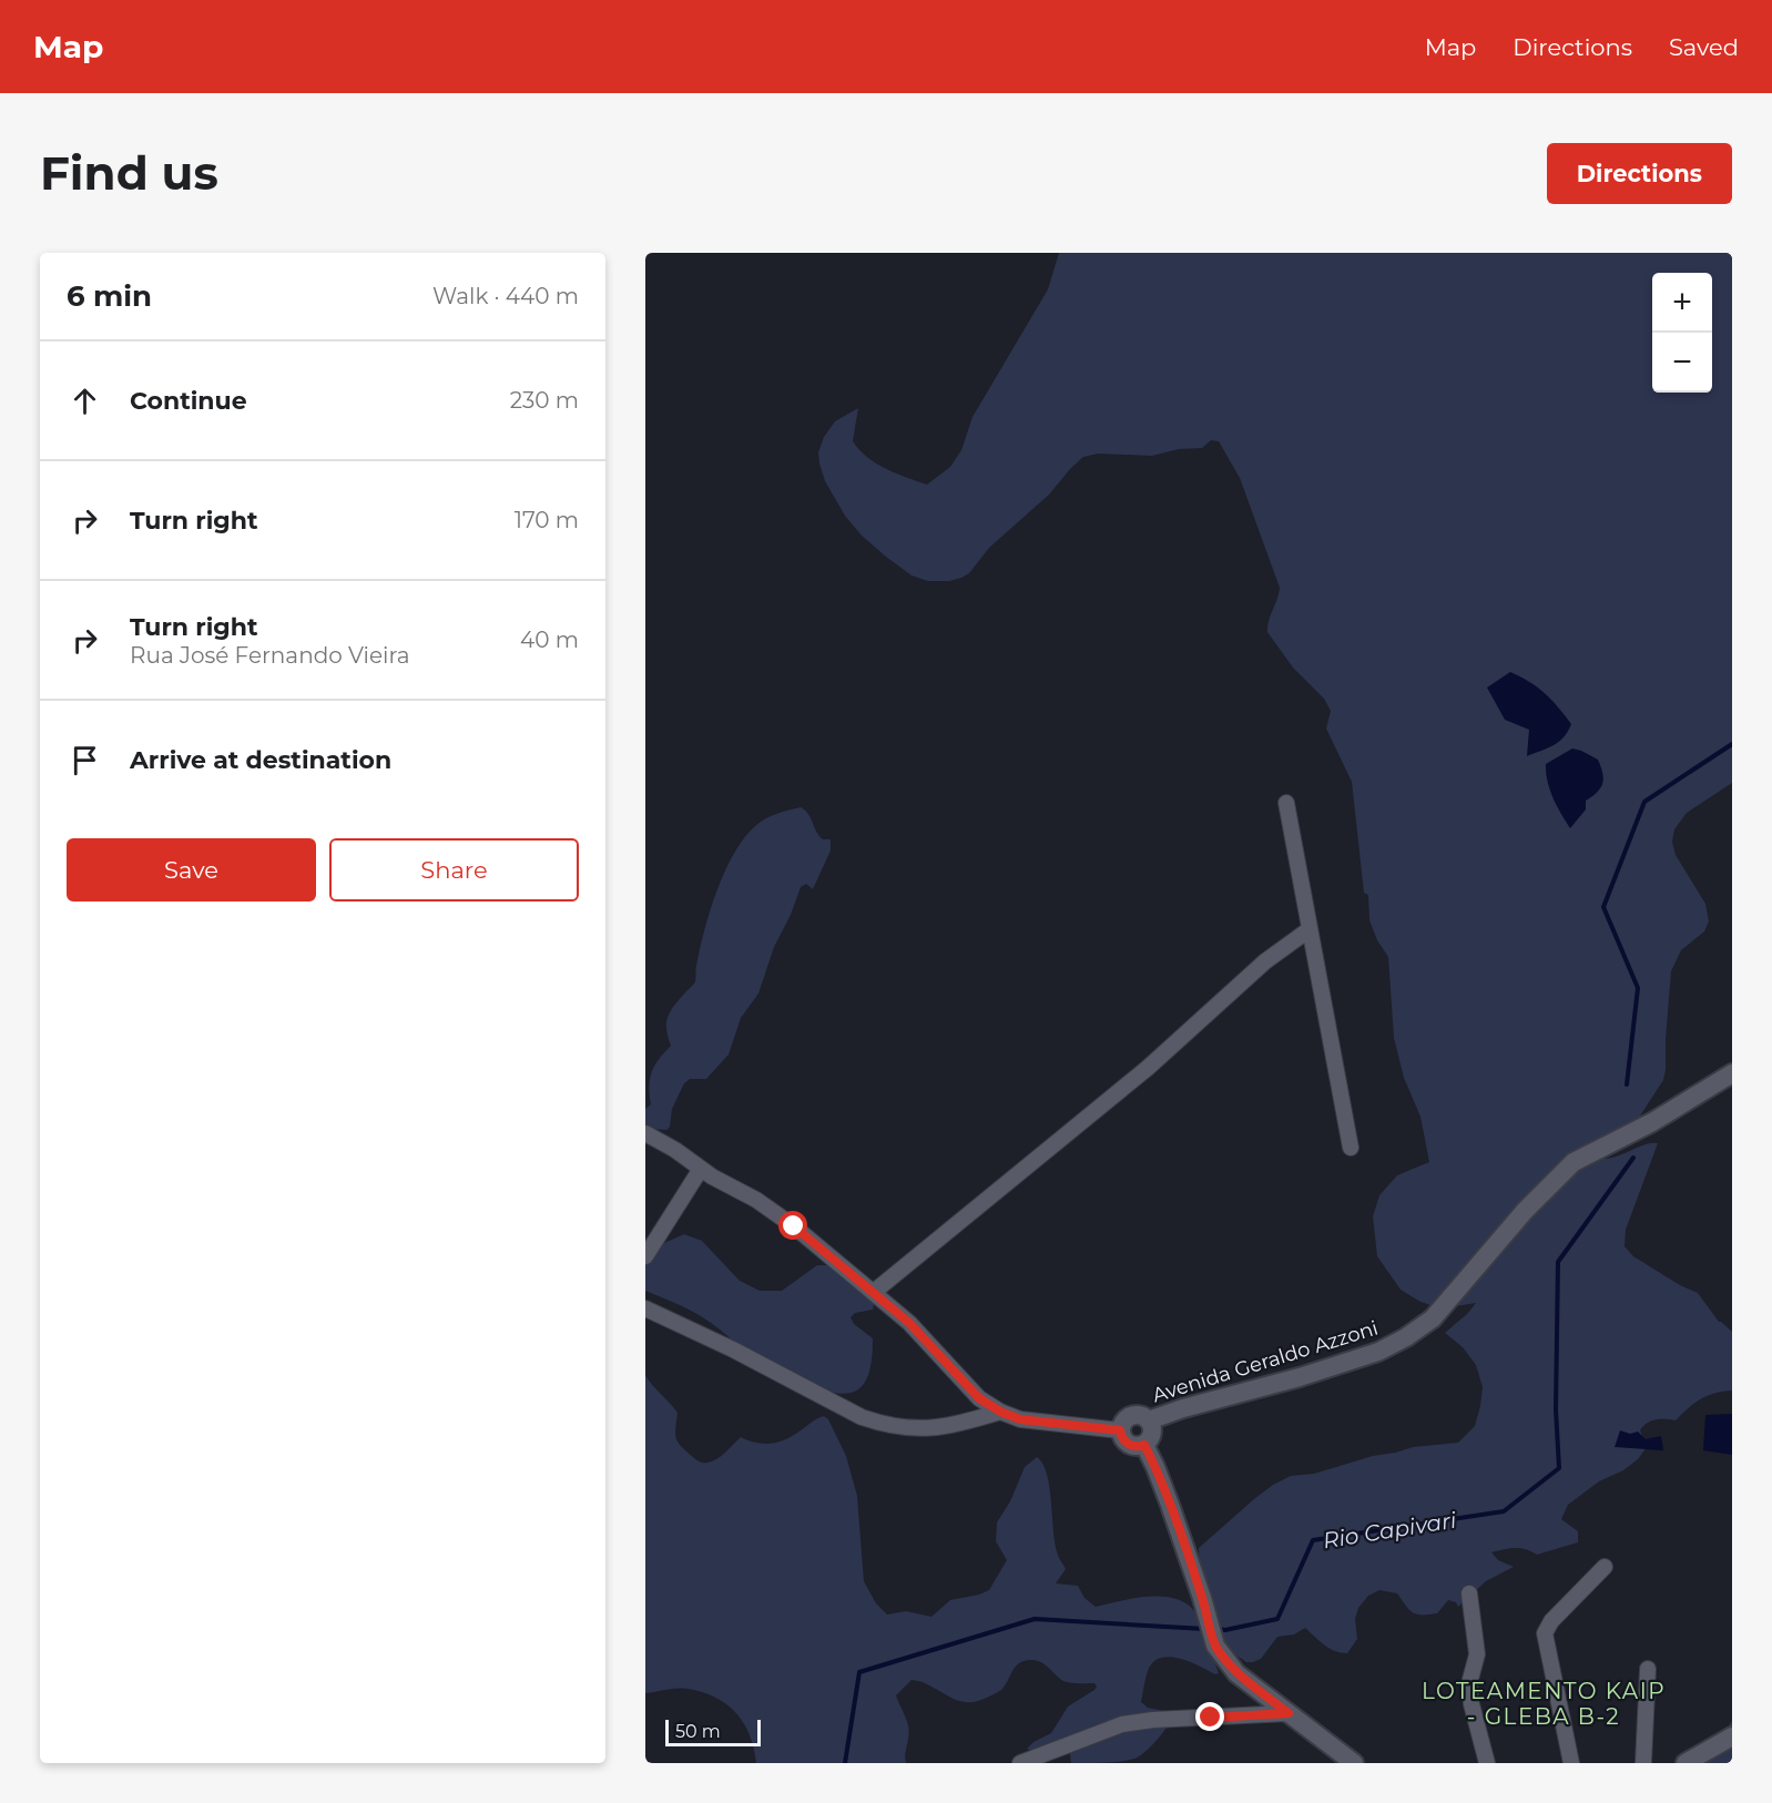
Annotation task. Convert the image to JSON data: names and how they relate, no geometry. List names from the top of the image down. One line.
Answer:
{"streets":{"street":["Avenida Geraldo Azzoni"]},"districts":["LOTEAMENTO KAIP - GLEBA B-2"],"water":["Rio Capivari"],"scale_bar":"50 m","page":{"header":"Map","nav":["Map","Directions","Saved"],"buttons":["Directions",["Save","Share"]],"title":"Find us","heading":["6 min","Walk · 440 m"],"map_buttons":["+","−"],"list":[["Continue","230 m"],["Turn right","170 m"],["Turn right","Rua José Fernando Vieira","40 m"],"Arrive at destination"],"scale":"50 m"}}
